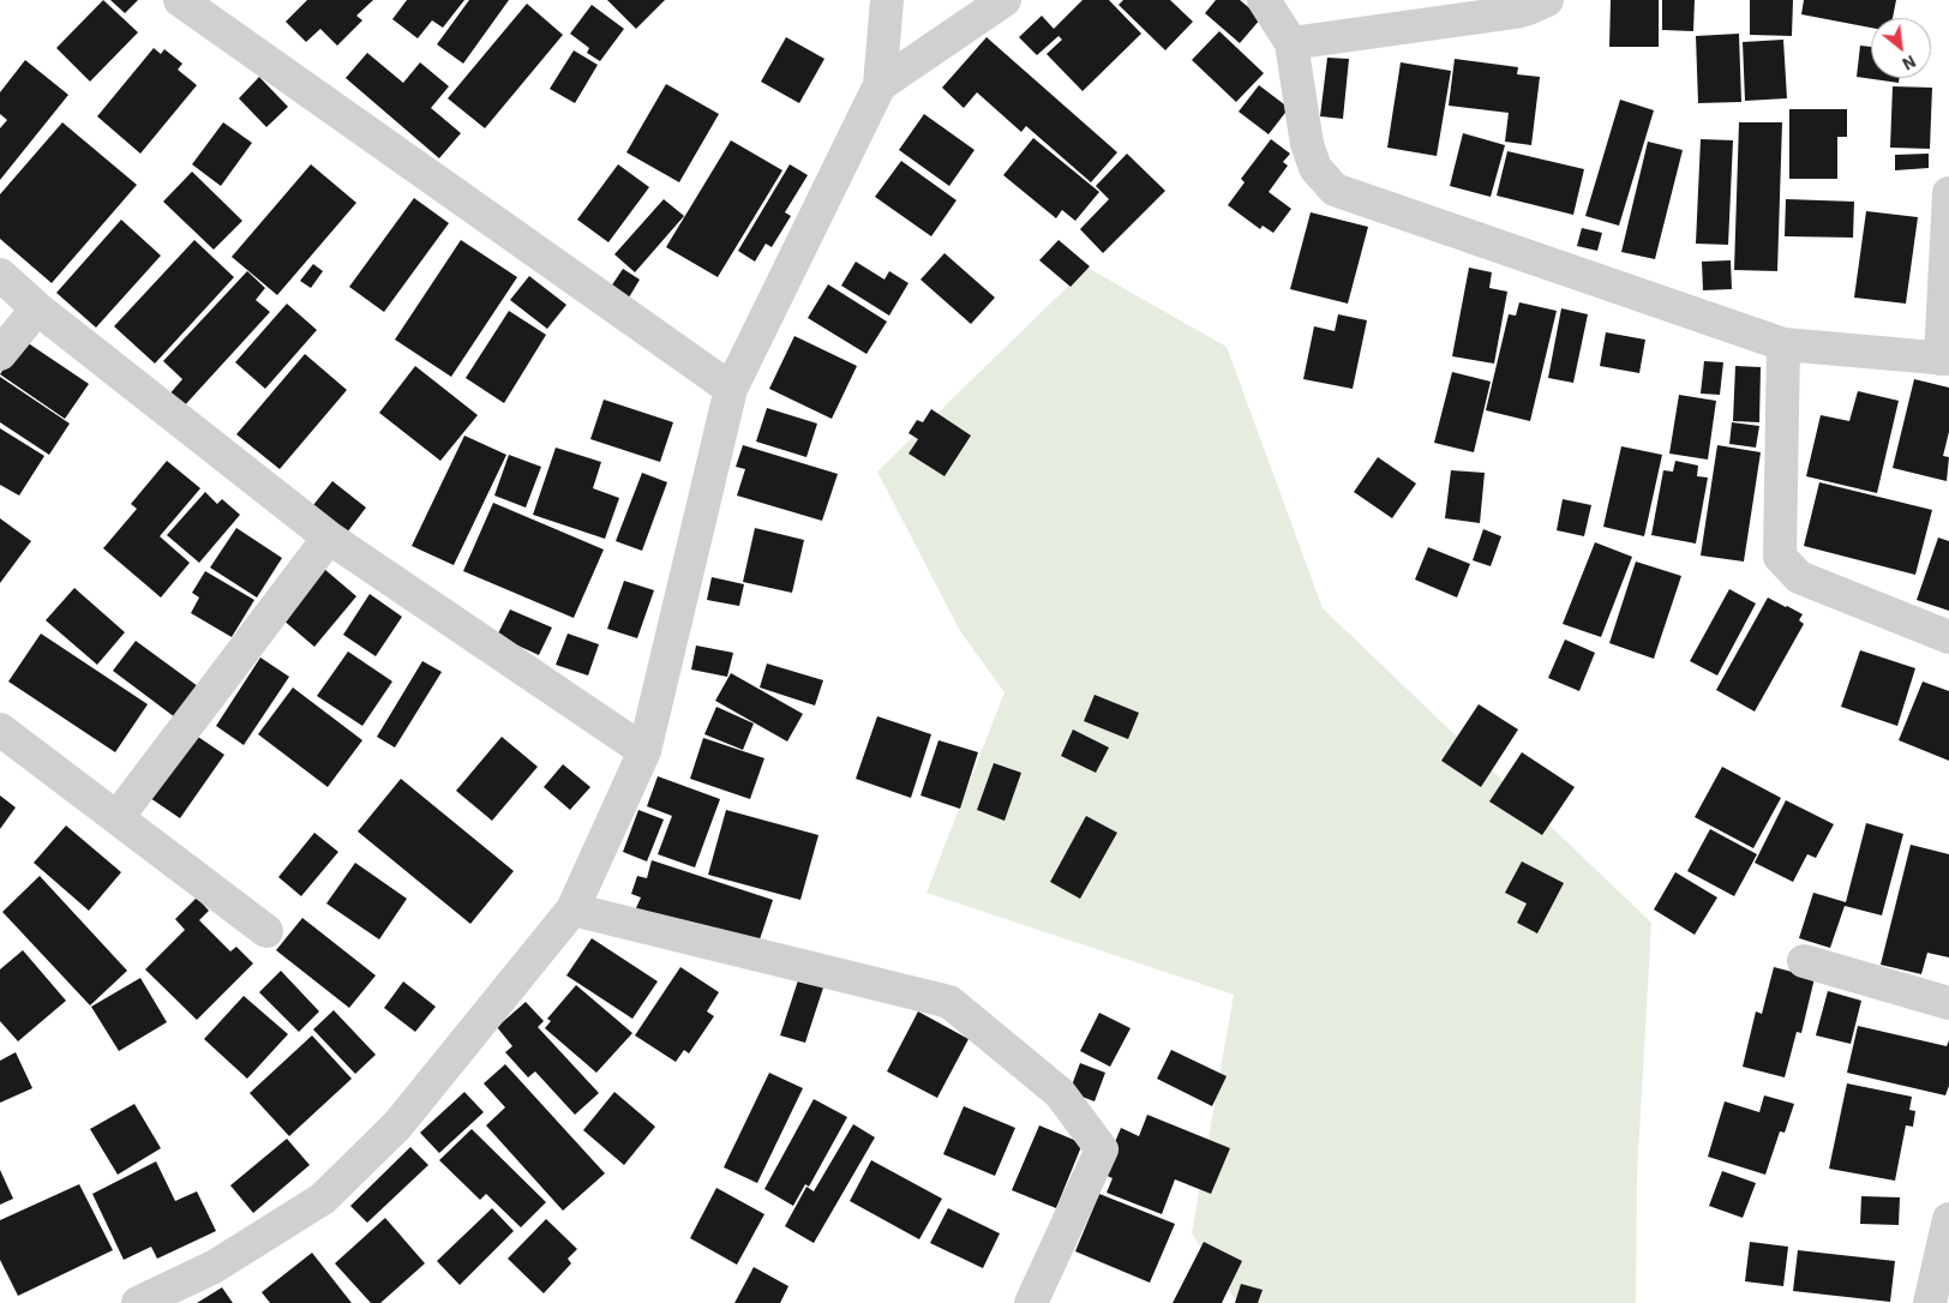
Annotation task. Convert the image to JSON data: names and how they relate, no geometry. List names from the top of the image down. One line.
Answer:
{"north":"bottom right"}
